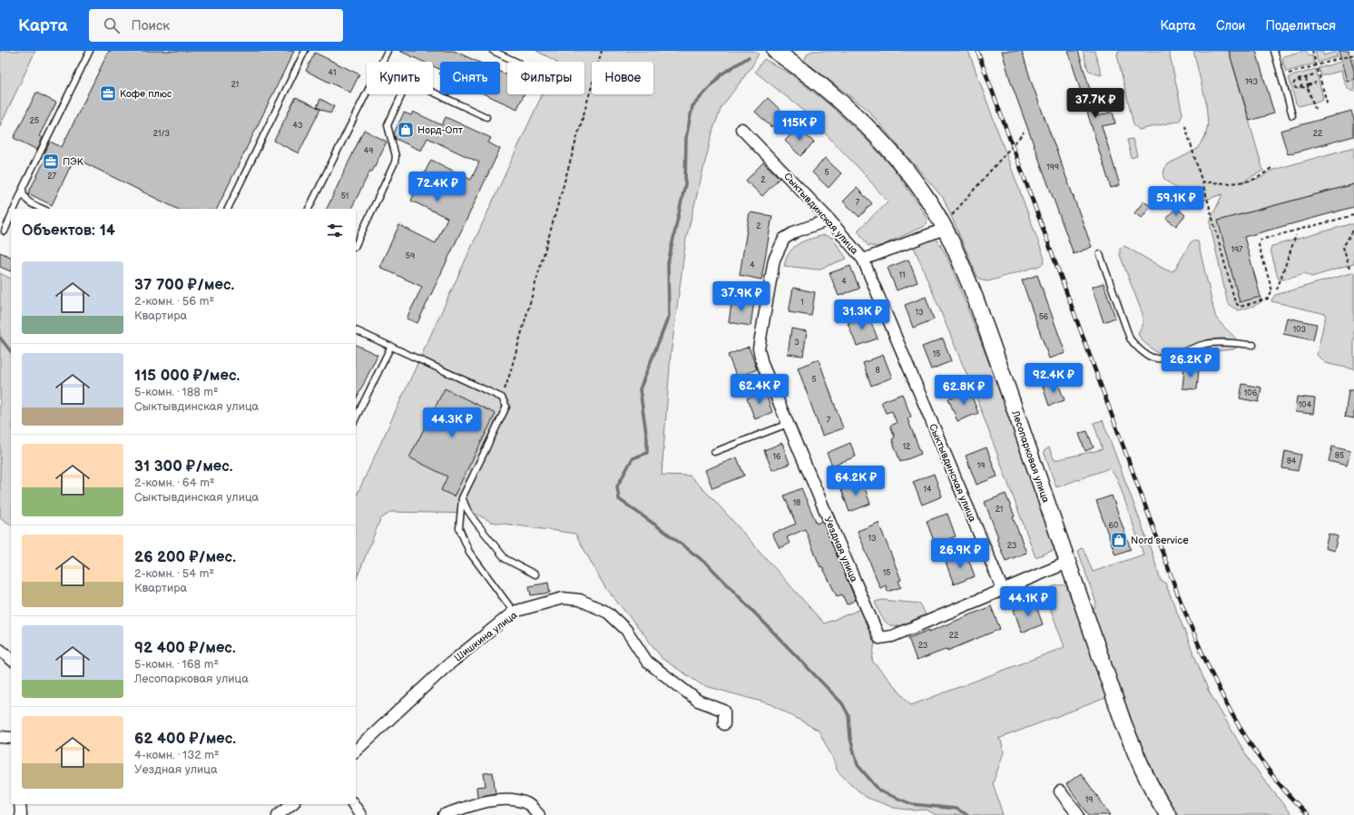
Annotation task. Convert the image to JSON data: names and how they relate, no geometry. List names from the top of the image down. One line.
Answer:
{"streets":{"street":["Сыктывдинская улица","Лесопарковая улица","Уездная улица","Шишкина улица"]},"crossings":[["Сыктывдинская улица","Уездная улица"]],"places":{"office":["Кофе плюс","ПЭК"],"shop":["Норд-Опт","Nord service"]},"house_numbers":["41","193","21","25","43","21/3","22","49","199","5","27","2","51","7","2","197","59","4","11","4","1","13","56","103","3","15","8","5","106","104","7","12","85","16","84","19","14","18","21","60","13","23","15","22","23","19"],"page":{"header":"Карта","search":"Поиск","nav":["Карта","Слои","Поделиться"],"chip":["Купить","Снять","Фильтры","Новое"],"price":["37.7K ₽","115K ₽","72.4K ₽","59.1K ₽","37.9K ₽","31.3K ₽","26.2K ₽","92.4K ₽","62.4K ₽","62.8K ₽","44.3K ₽","64.2K ₽","26.9K ₽","44.1K ₽"],"heading":"Объектов: 14","list":[{"name":"37 700 ₽/мес.","note":"2-комн. · 56 m² · Квартира"},{"name":"115 000 ₽/мес.","note":"5-комн. · 188 m² · Сыктывдинская улица"},{"name":"31 300 ₽/мес.","note":"2-комн. · 64 m² · Сыктывдинская улица"},{"name":"26 200 ₽/мес.","note":"2-комн. · 54 m² · Квартира"},{"name":"92 400 ₽/мес.","note":"5-комн. · 168 m² · Лесопарковая улица"},{"name":"62 400 ₽/мес.","note":"4-комн. · 132 m² · Уездная улица"}]}}
